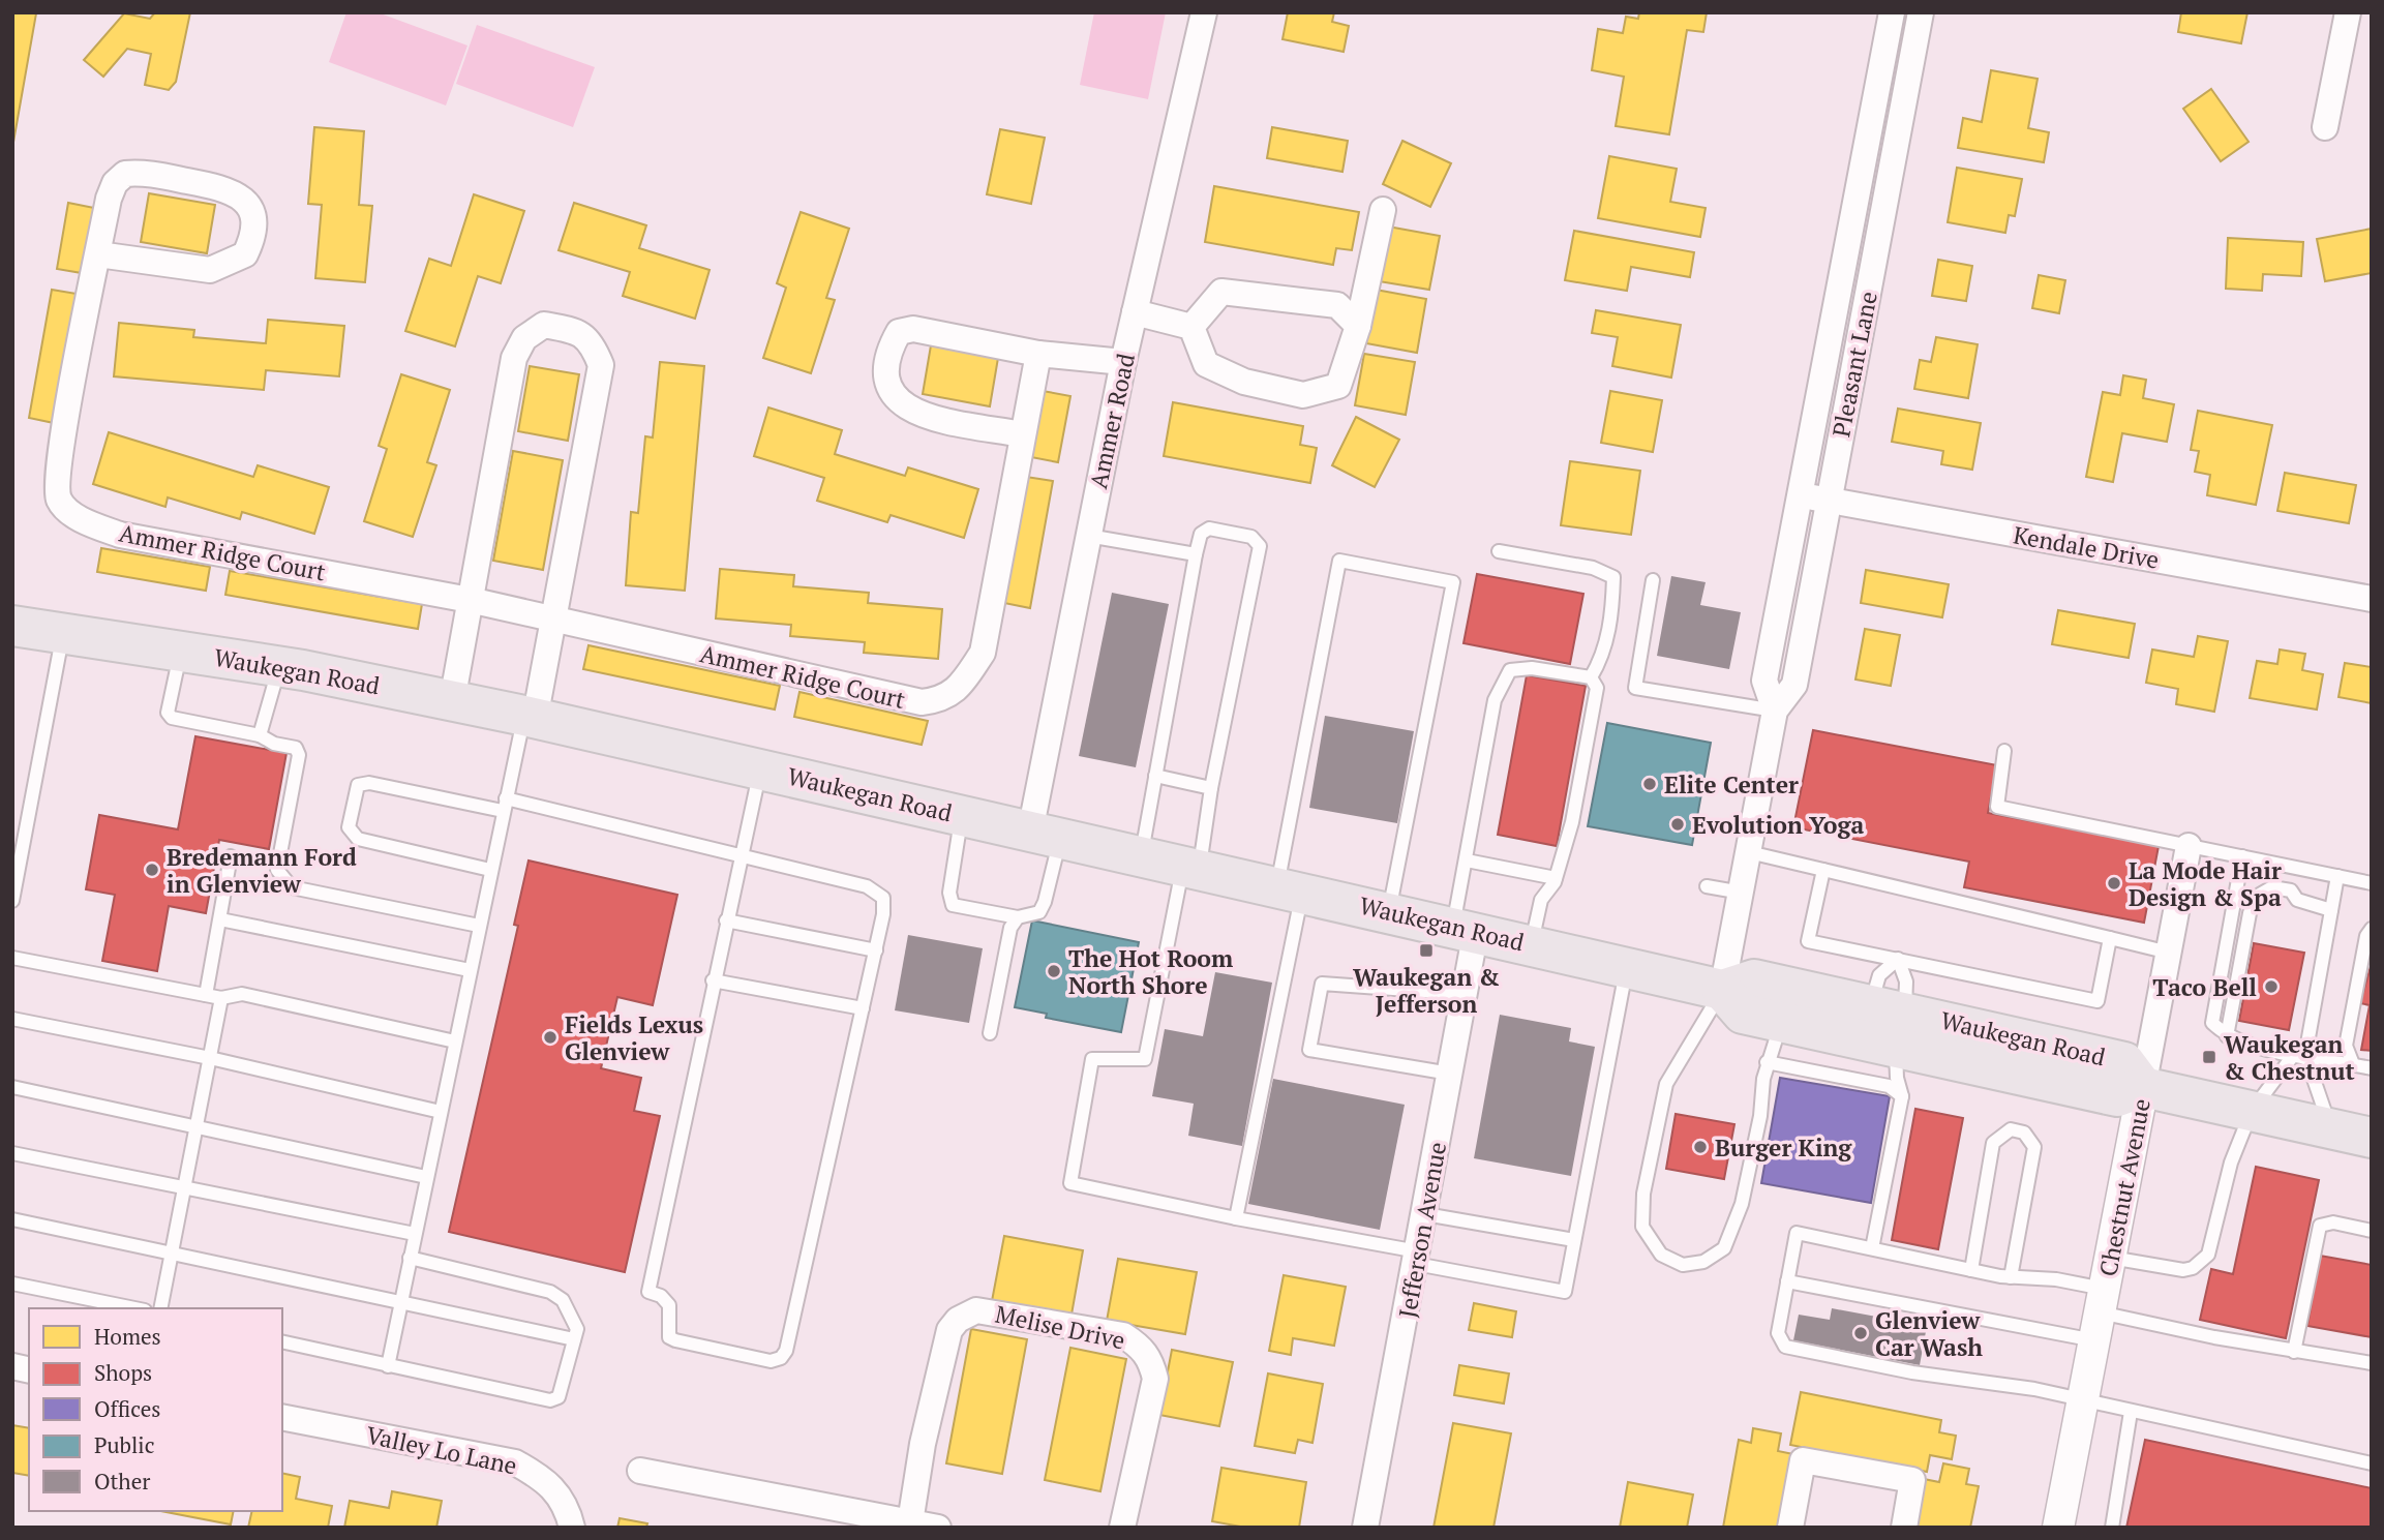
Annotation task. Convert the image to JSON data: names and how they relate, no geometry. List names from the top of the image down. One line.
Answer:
{"streets":{"main road":["Waukegan Road"],"street":["Pleasant Lane","Ammer Road","Kendale Drive","Ammer Ridge Court","Chestnut Avenue","Jefferson Avenue","Melise Drive","Valley Lo Lane"]},"crossings":[["Pleasant Lane","Kendale Drive"],["Pleasant Lane","Waukegan Road"],["Ammer Road","Waukegan Road"],["Waukegan Road","Chestnut Avenue"],["Waukegan Road","Jefferson Avenue"]],"places":{"other":["Elite Center","Evolution Yoga","Bredemann Ford in Glenview","La Mode Hair Design & Spa","The Hot Room North Shore","Taco Bell","Fields Lexus Glenview","Burger King","Glenview Car Wash"],"transit":["Waukegan & Jefferson","Waukegan & Chestnut"]},"legend":["Homes","Shops","Offices","Public","Other"]}
